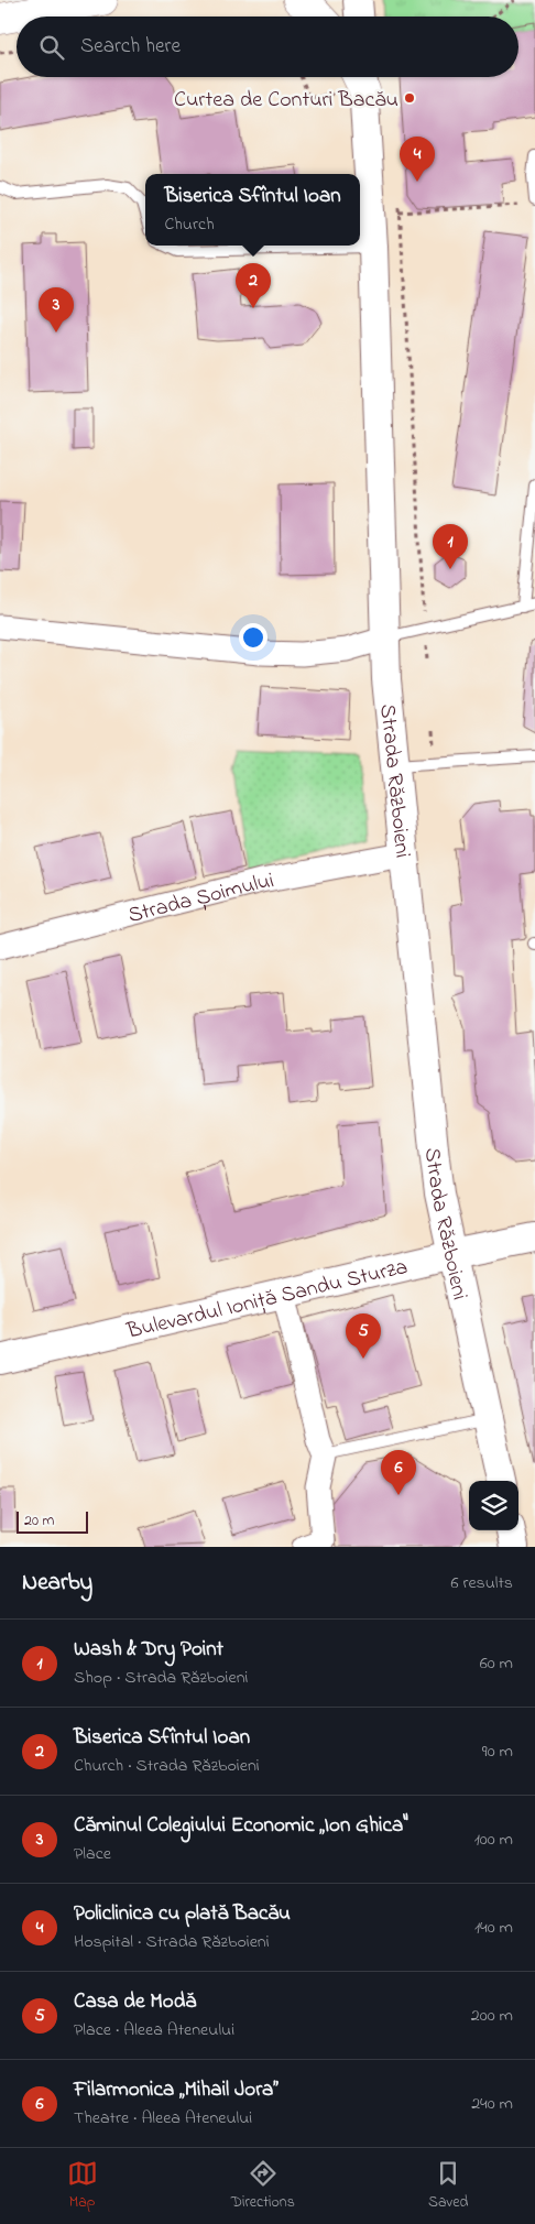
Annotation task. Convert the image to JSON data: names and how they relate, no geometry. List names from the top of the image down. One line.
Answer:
{"streets":{"street":["Strada Războieni","Strada Șoimului","Bulevardul Ioniță Sandu Sturza"]},"crossings":[["Strada Războieni","Strada Șoimului"],["Strada Războieni","Bulevardul Ioniță Sandu Sturza"]],"places":["Curtea de Conturi Bacău"],"scale_bar":"20 m","page":{"search":"Search here","pins":["4","2","3","1","5","6"],"popup":["Biserica Sfîntul Ioan","Church"],"scale":"20 m","heading":["Nearby","6 results"],"list":[{"mark":"1","name":"Wash & Dry Point","note":"Shop · Strada Războieni","value":"60 m"},{"mark":"2","name":"Biserica Sfîntul Ioan","note":"Church · Strada Războieni","value":"90 m"},{"mark":"3","name":"Căminul Colegiului Economic „Ion Ghica\"","note":"Place","value":"100 m"},{"mark":"4","name":"Policlinica cu plată Bacău","note":"Hospital · Strada Războieni","value":"140 m"},{"mark":"5","name":"Casa de Modă","note":"Place · Aleea Ateneului","value":"200 m"},{"mark":"6","name":"Filarmonica „Mihail Jora”","note":"Theatre · Aleea Ateneului","value":"240 m"}],"nav":["Map","Directions","Saved"]}}
